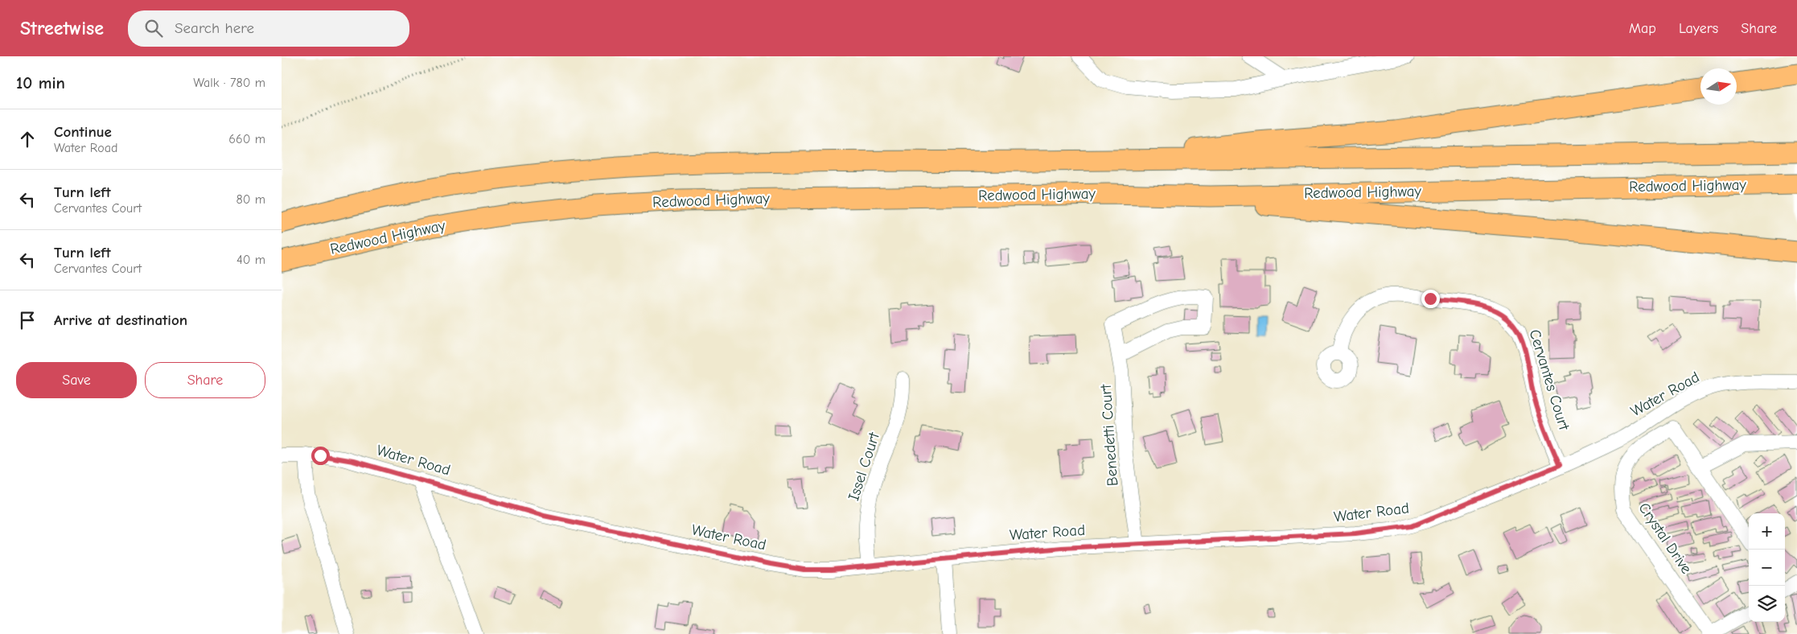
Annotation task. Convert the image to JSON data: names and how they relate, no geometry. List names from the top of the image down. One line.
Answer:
{"streets":{"highway":["Redwood Highway"],"street":["Cervantes Court","Water Road","Benedetti Court","Issel Court","Crystal Drive"]},"crossings":[["Cervantes Court","Water Road"],["Water Road","Benedetti Court"],["Water Road","Issel Court"]],"north":"right","page":{"header":"Streetwise","search":"Search here","nav":["Map","Layers","Share"],"heading":["10 min","Walk · 780 m"],"list":[["Continue","Water Road","660 m"],["Turn left","Cervantes Court","80 m"],["Turn left","Cervantes Court","40 m"],"Arrive at destination"],"buttons":["Save","Share"],"map_buttons":["+","−"]}}
